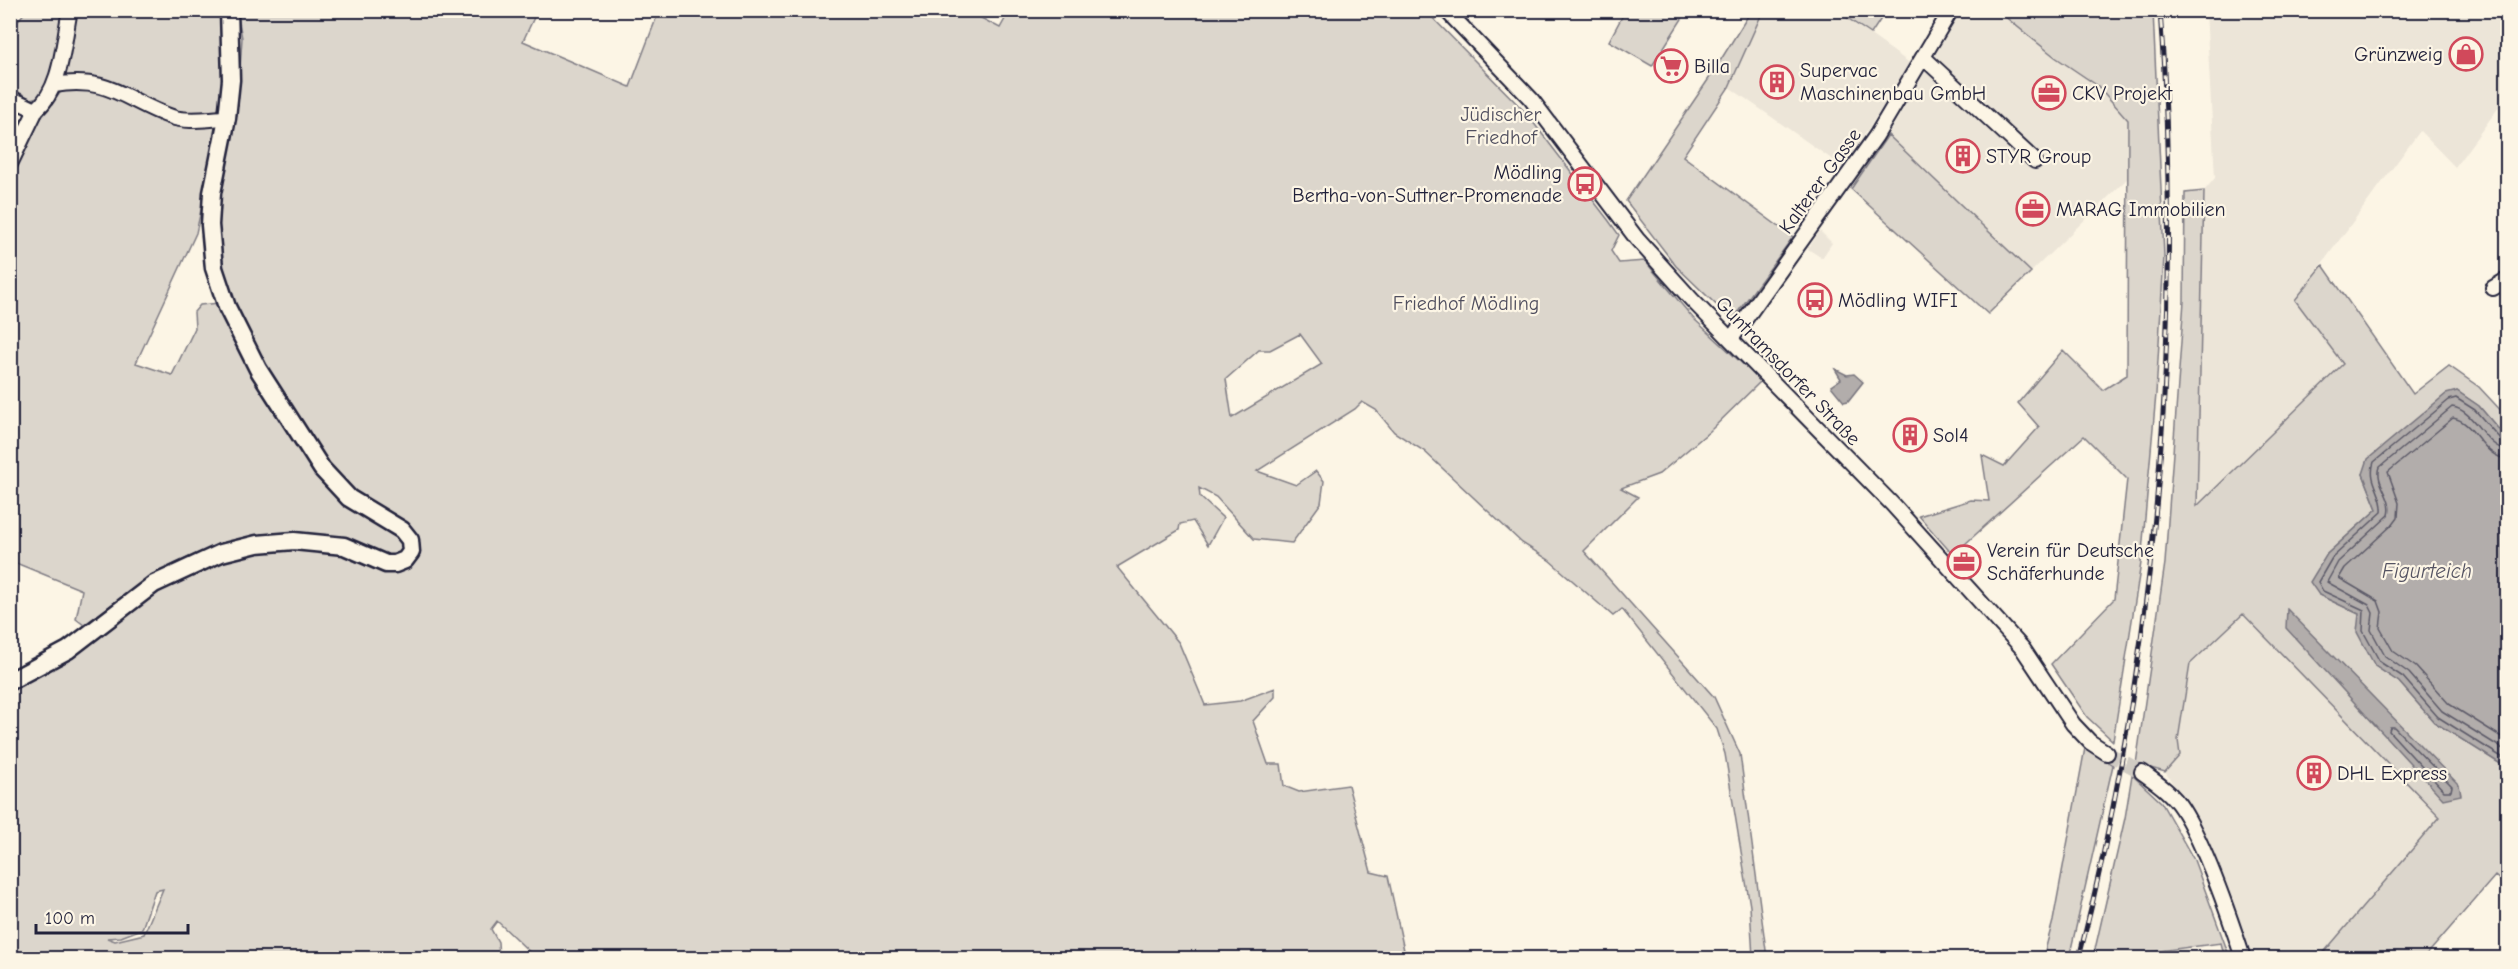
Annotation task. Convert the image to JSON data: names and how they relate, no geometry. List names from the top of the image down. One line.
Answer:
{"streets":{"street":["Kalterer Gasse","Guntramsdorfer Straße"]},"crossings":[["Kalterer Gasse","Guntramsdorfer Straße"]],"water":["Figurteich"],"parks":["Jüdischer Friedhof","Friedhof Mödling"],"places":{"shop":["Grünzweig"],"supermarket":["Billa"],"building":["Supervac Maschinenbau GmbH","STYR Group","Sol4","DHL Express"],"office":["CKV Projekt","MARAG Immobilien","Verein für Deutsche Schäferhunde"],"bus stop":["Mödling Bertha-von-Suttner-Promenade","Mödling WIFI"]},"scale_bar":"100 m"}
